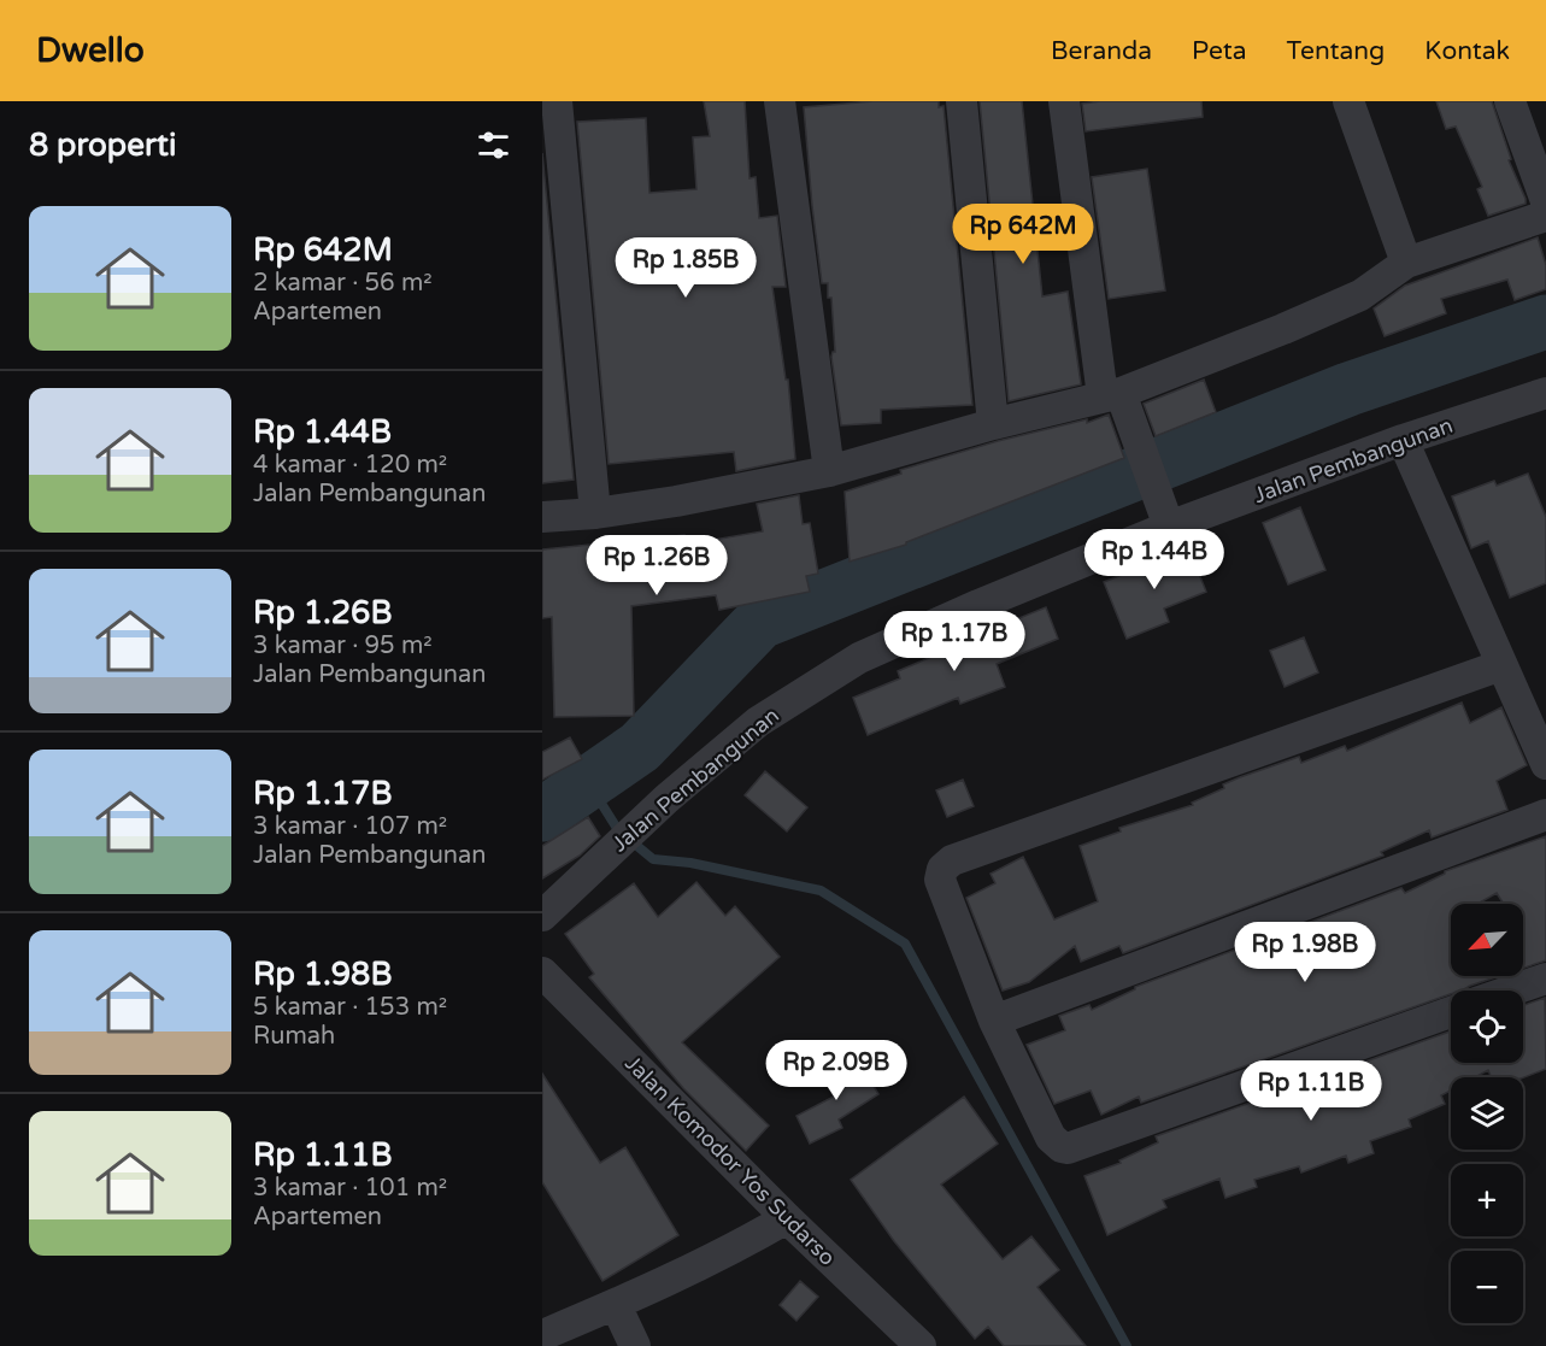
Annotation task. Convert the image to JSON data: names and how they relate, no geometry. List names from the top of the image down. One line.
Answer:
{"streets":{"street":["Jalan Pembangunan","Jalan Komodor Yos Sudarso"]},"north":"bottom left","page":{"header":"Dwello","nav":["Beranda","Peta","Tentang","Kontak"],"heading":"8 properti","list":[{"name":"Rp 642M","note":"2 kamar · 56 m² · Apartemen"},{"name":"Rp 1.44B","note":"4 kamar · 120 m² · Jalan Pembangunan"},{"name":"Rp 1.26B","note":"3 kamar · 95 m² · Jalan Pembangunan"},{"name":"Rp 1.17B","note":"3 kamar · 107 m² · Jalan Pembangunan"},{"name":"Rp 1.98B","note":"5 kamar · 153 m² · Rumah"},{"name":"Rp 1.11B","note":"3 kamar · 101 m² · Apartemen"}],"price":["Rp 642M","Rp 1.85B","Rp 1.44B","Rp 1.26B","Rp 1.17B","Rp 1.98B","Rp 2.09B","Rp 1.11B"],"map_buttons":["+","−"]}}
